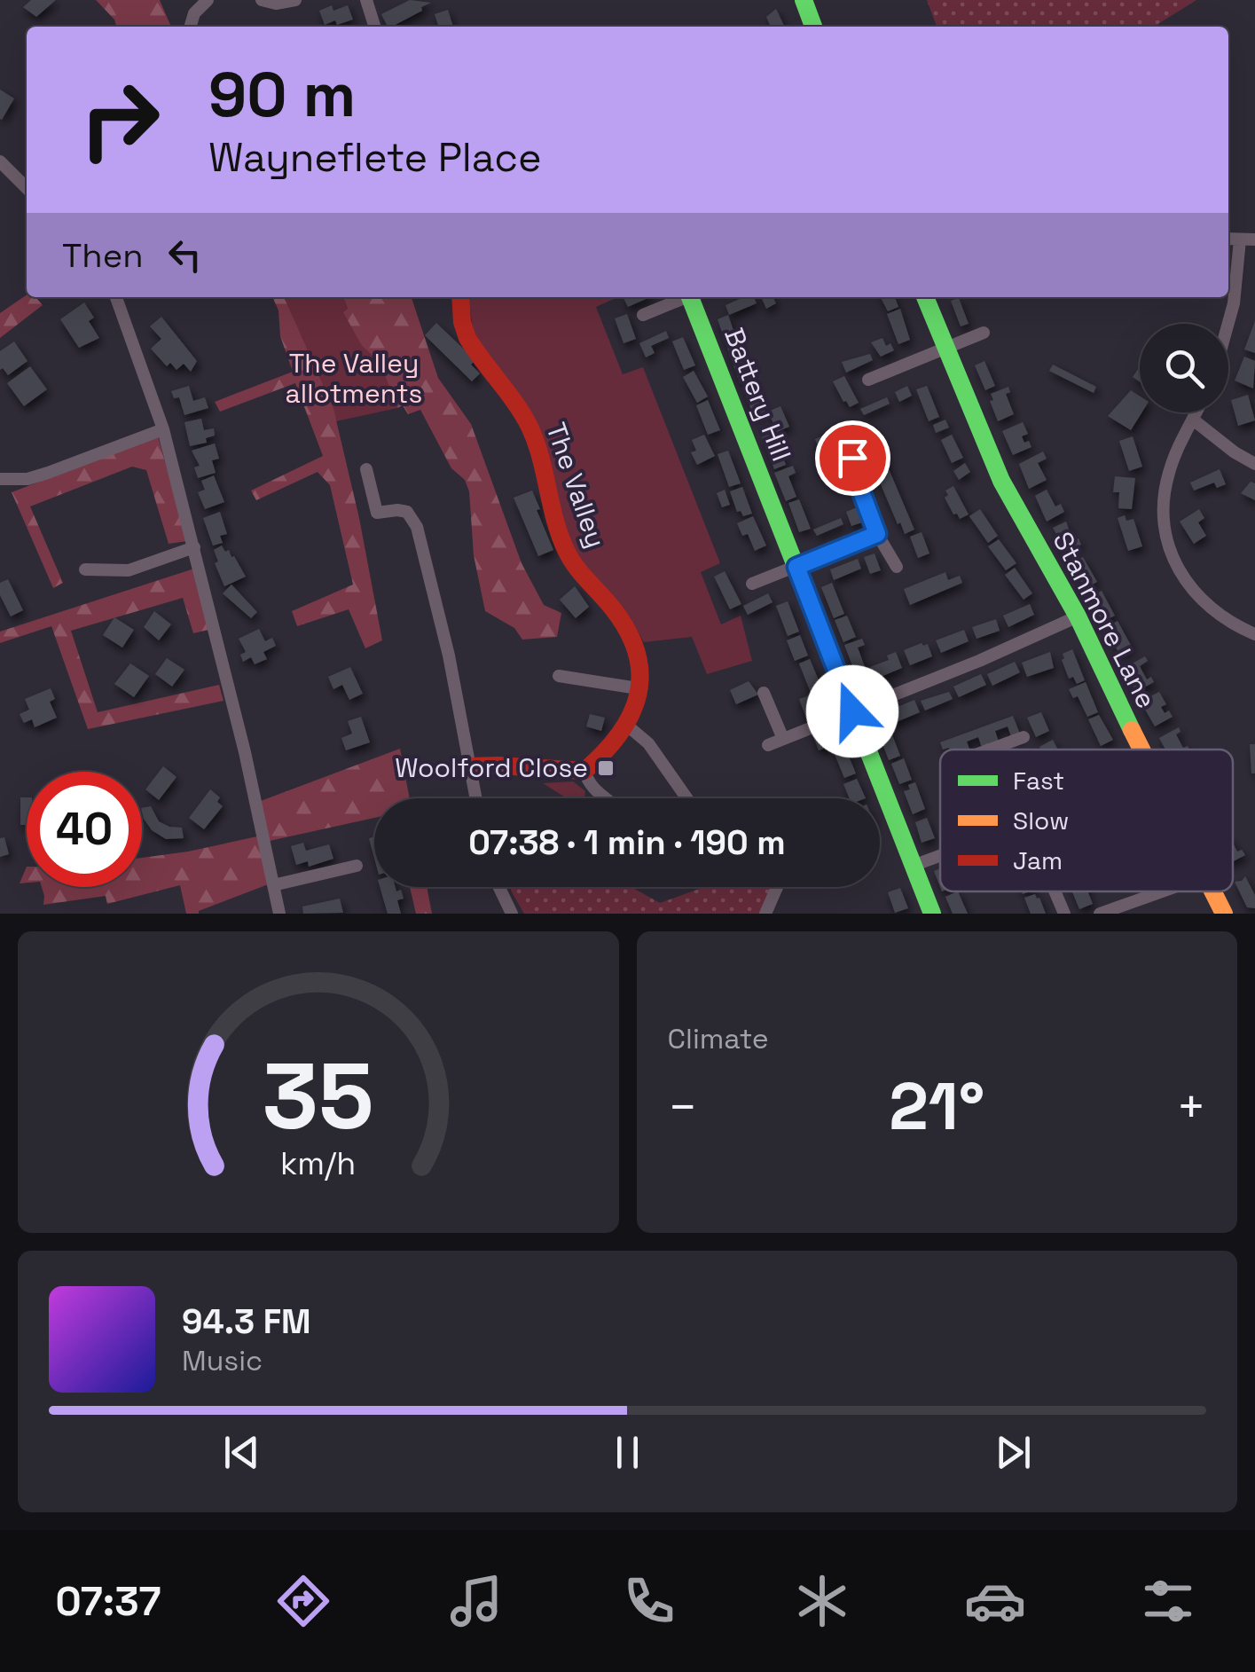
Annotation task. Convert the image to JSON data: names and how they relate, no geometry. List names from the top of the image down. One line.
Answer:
{"streets":{"street":["Battery Hill","The Valley","Stanmore Lane"]},"parks":["The Valley allotments"],"places":{"transit":["Woolford Close"]},"legend":["Fast","Slow","Jam"],"page":{"turn":["90 m","Wayneflete Place"],"then":"Then","limit":"40","trip":"07:38 · 1 min · 190 m","tile":"Climate","heat":["−","21°","+"],"song":["94.3 FM","Music"],"tabs":"07:37","gauge":["35","km/h"]}}
